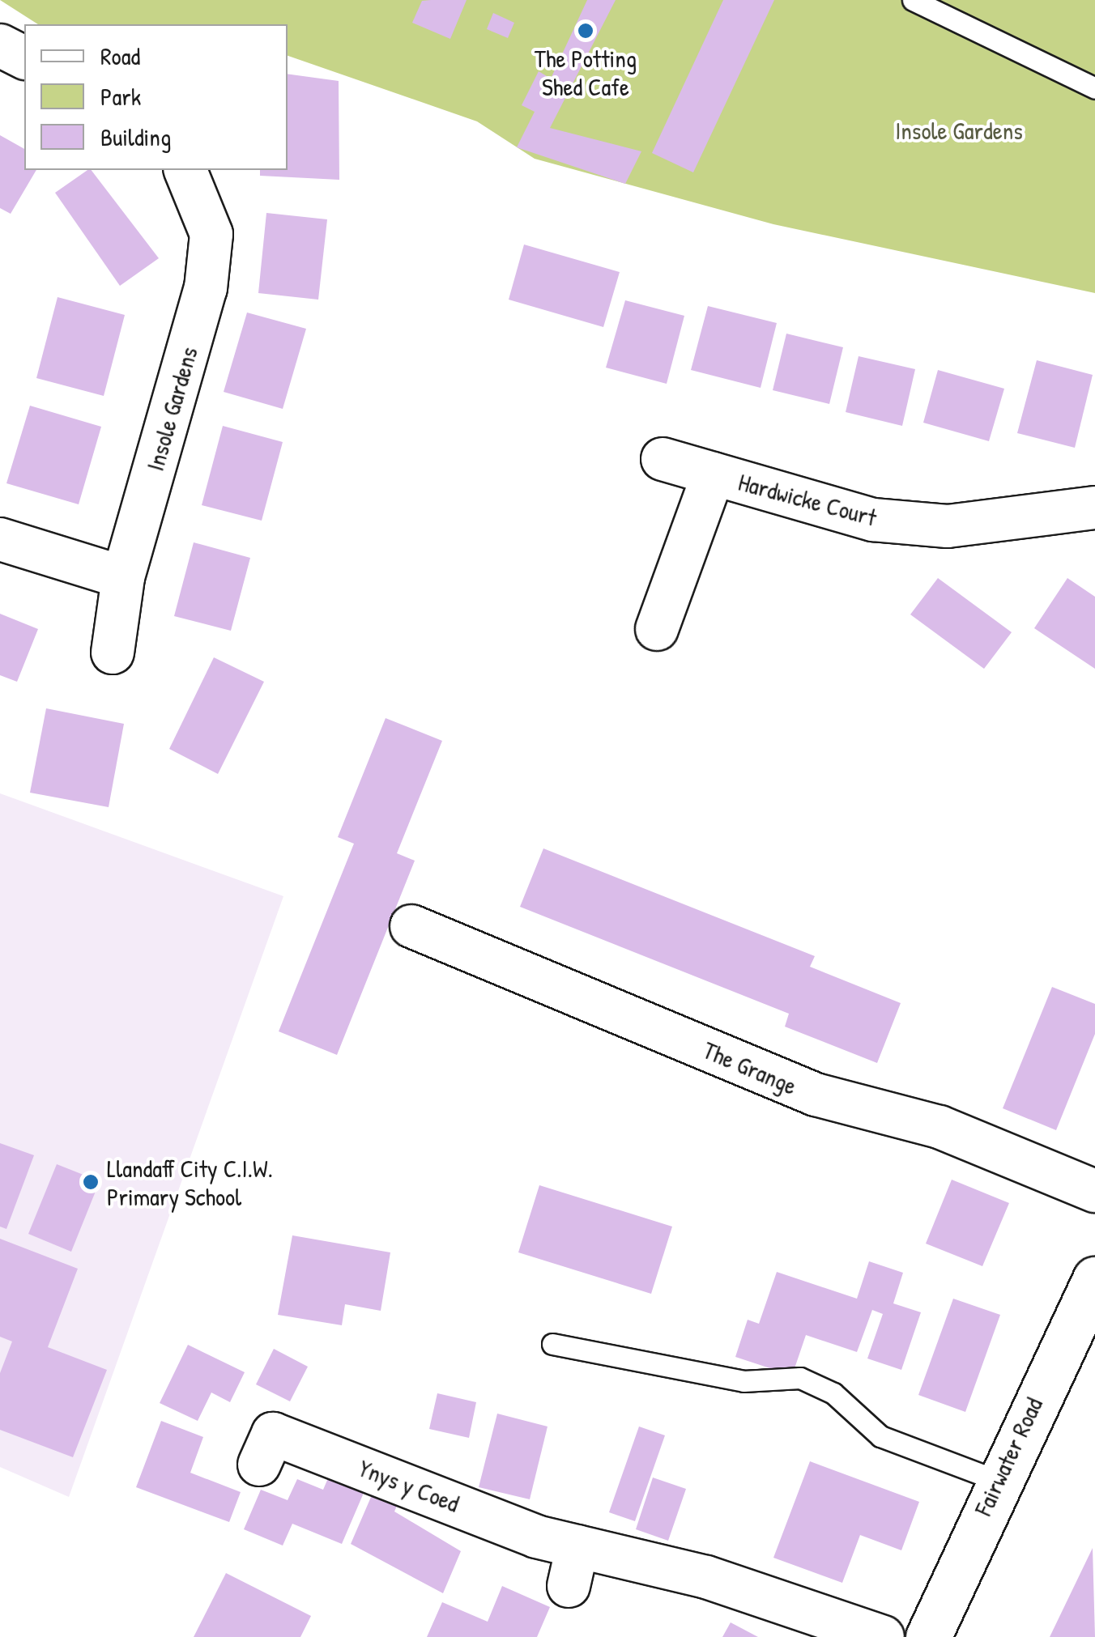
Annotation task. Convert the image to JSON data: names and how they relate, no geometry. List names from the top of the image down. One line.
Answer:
{"streets":{"street":["Insole Gardens","Hardwicke Court","The Grange","Fairwater Road","Ynys y Coed"]},"parks":["Insole Gardens"],"places":["The Potting Shed Cafe","Llandaff City C.I.W. Primary School"],"legend":["Road","Park","Building"]}
